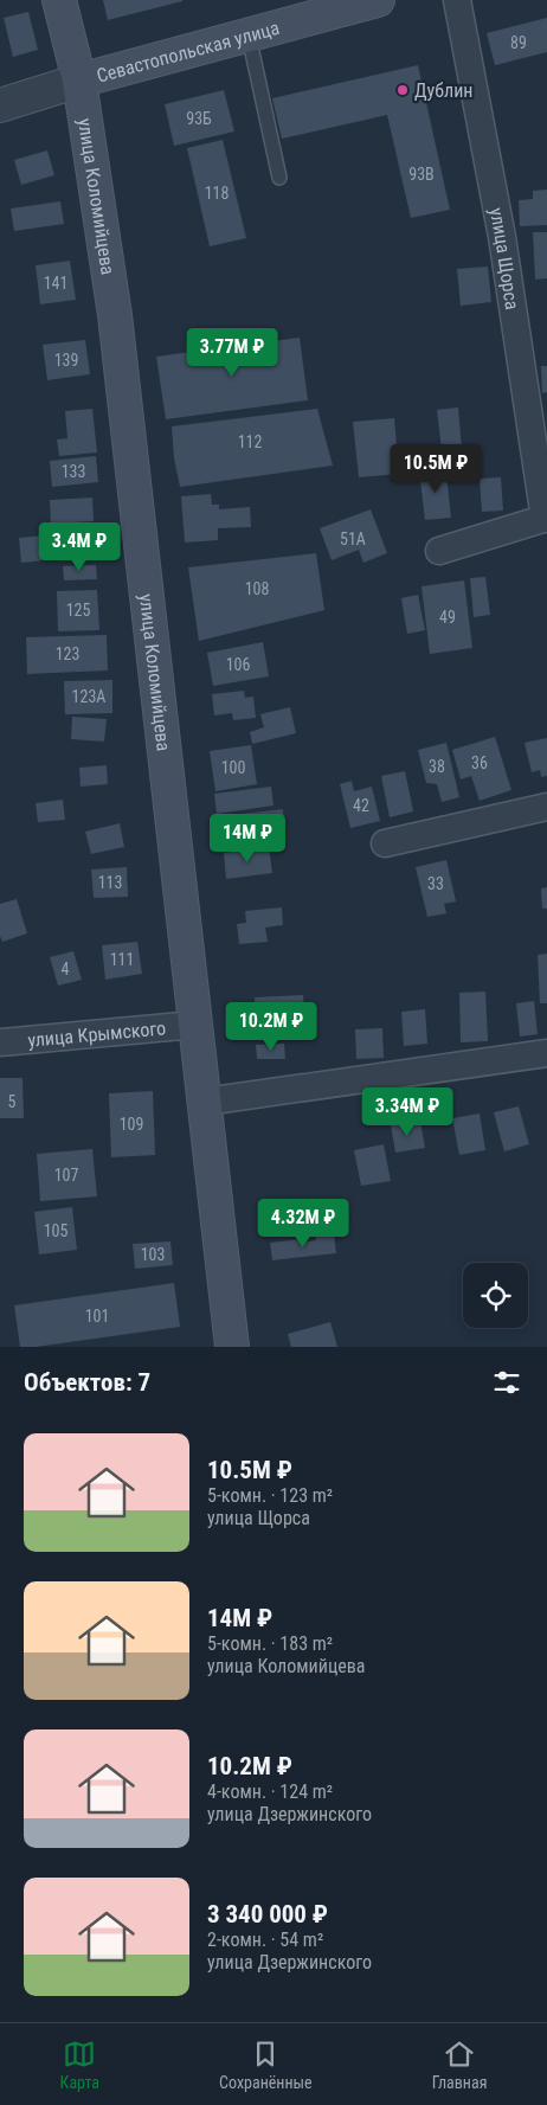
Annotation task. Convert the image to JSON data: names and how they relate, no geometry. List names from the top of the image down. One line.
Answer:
{"streets":{"main road":["Севастопольская улица","улица Коломийцева"],"street":["улица Щорса","улица Крымского"]},"crossings":[["Севастопольская улица","улица Коломийцева"],["улица Коломийцева","улица Крымского"]],"places":["Дублин"],"house_numbers":["89","93Б","93В","118","141","139","112","133","51А","108","125","49","123","106","123А","36","38","100","42","113","33","111","4","5","109","107","105","103","101"],"page":{"price":["3.77M ₽","10.5M ₽","3.4M ₽","14M ₽","10.2M ₽","3.34M ₽","4.32M ₽"],"heading":"Объектов: 7","list":[{"name":"10.5M ₽","note":"5-комн. · 123 m² · улица Щорса"},{"name":"14M ₽","note":"5-комн. · 183 m² · улица Коломийцева"},{"name":"10.2M ₽","note":"4-комн. · 124 m² · улица Дзержинского"},{"name":"3 340 000 ₽","note":"2-комн. · 54 m² · улица Дзержинского"}],"tabs":["Карта","Сохранённые","Главная"]}}
